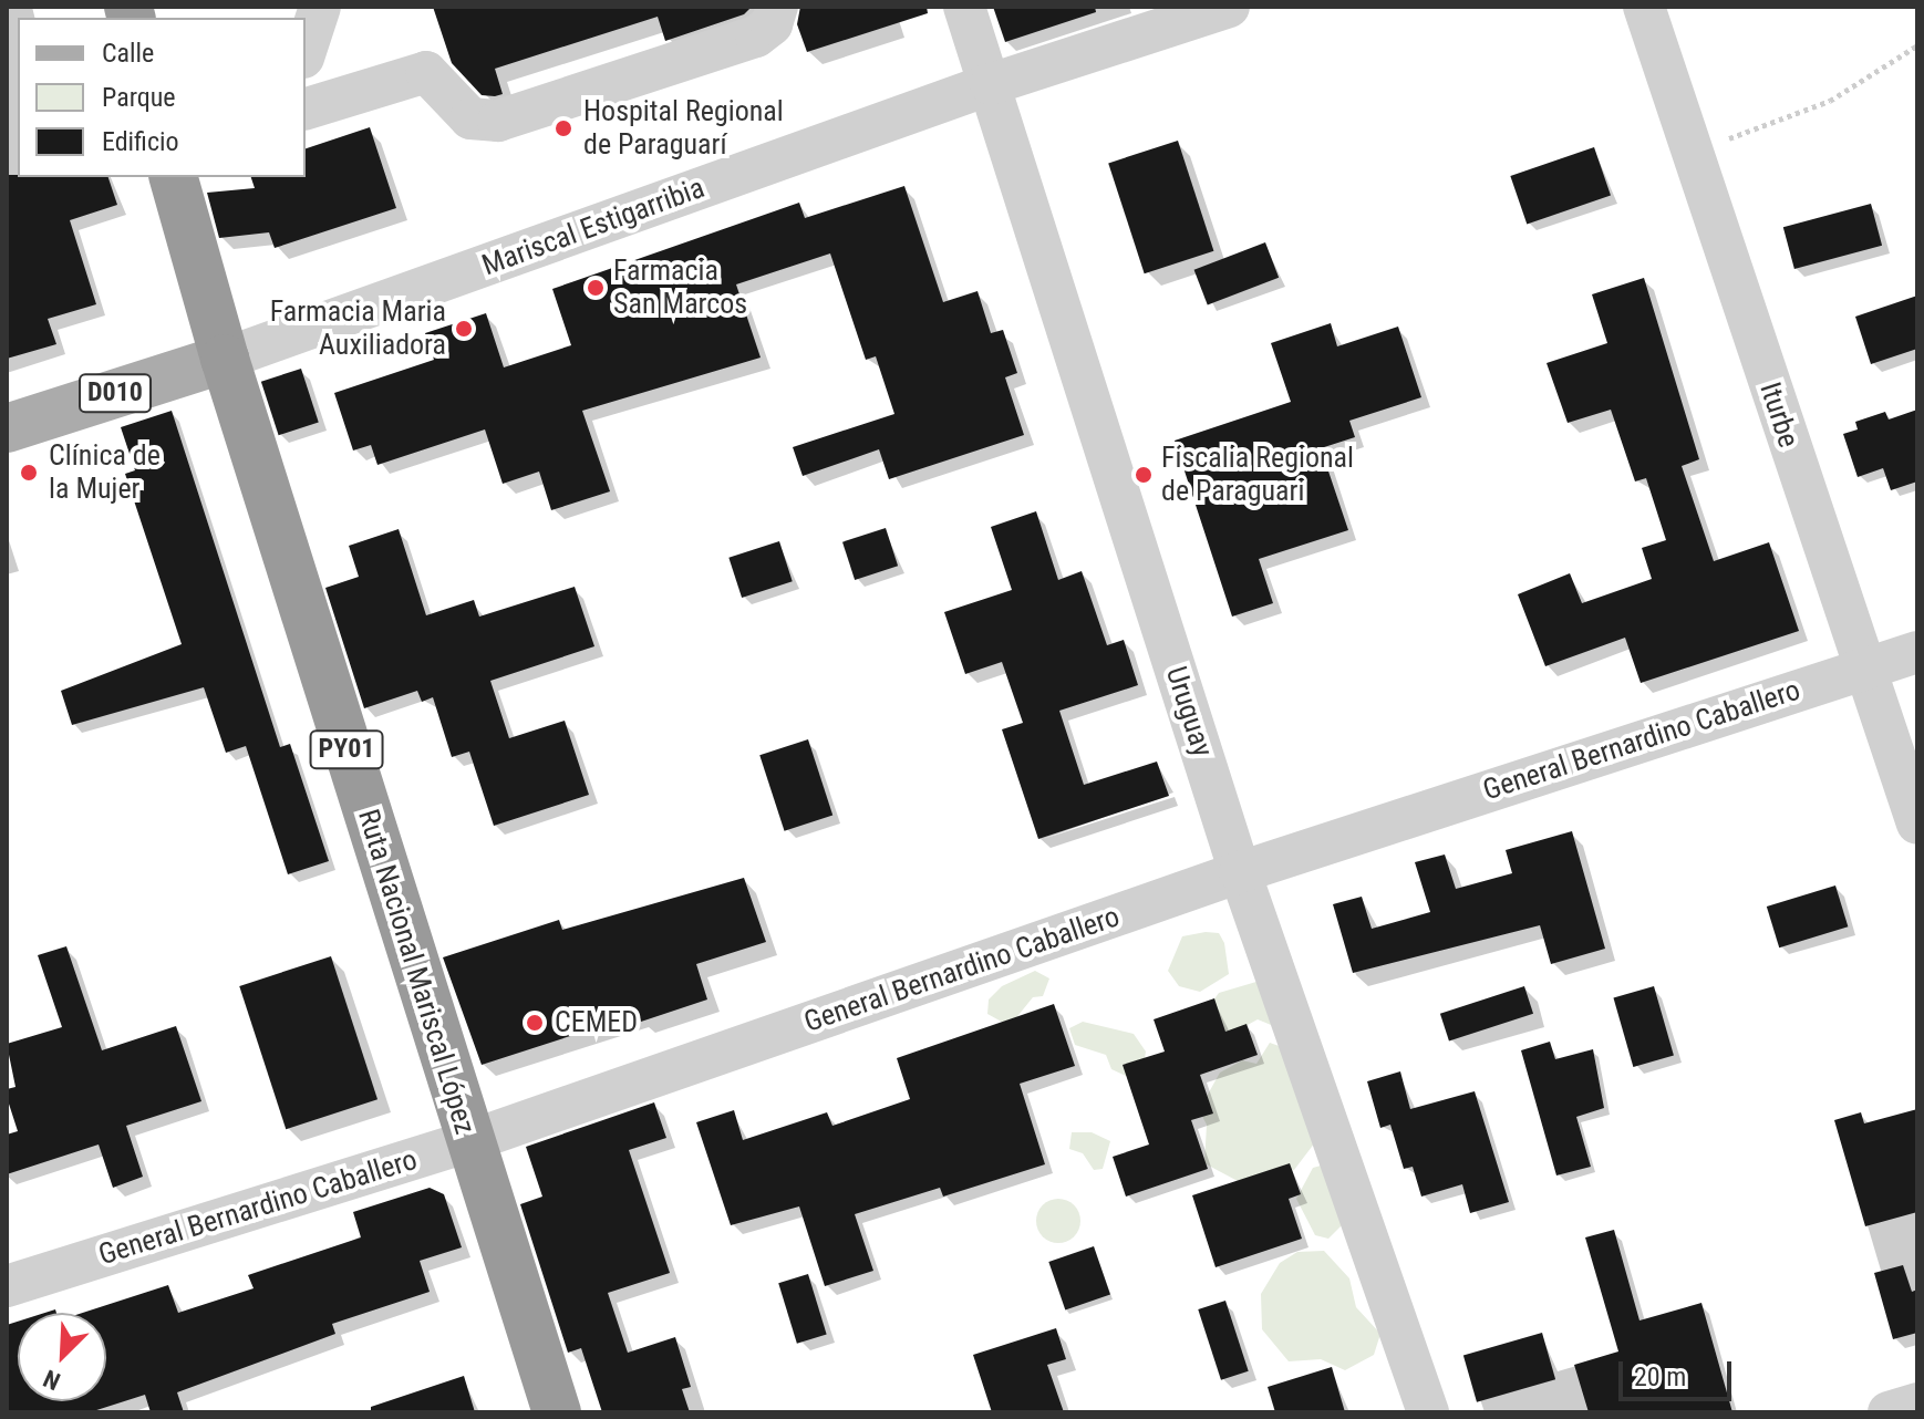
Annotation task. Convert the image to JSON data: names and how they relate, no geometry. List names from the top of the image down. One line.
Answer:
{"streets":{"highway":["PY01","Ruta Nacional Mariscal López"],"main road":["Mariscal Estigarribia","D010"],"street":["Iturbe","Uruguay","General Bernardino Caballero"]},"crossings":[["Mariscal Estigarribia","Uruguay"],["Mariscal Estigarribia","Ruta Nacional Mariscal López"],["Iturbe","General Bernardino Caballero"],["Uruguay","General Bernardino Caballero"],["General Bernardino Caballero","Ruta Nacional Mariscal López"]],"places":["Hospital Regional de Paraguarí","Farmacia San Marcos","Farmacia Maria Auxiliadora","Clínica de la Mujer","Fiscalia Regional de Paraguari","CEMED"],"legend":["Calle","Parque","Edificio"],"scale_bar":"20 m","north":"bottom left"}
